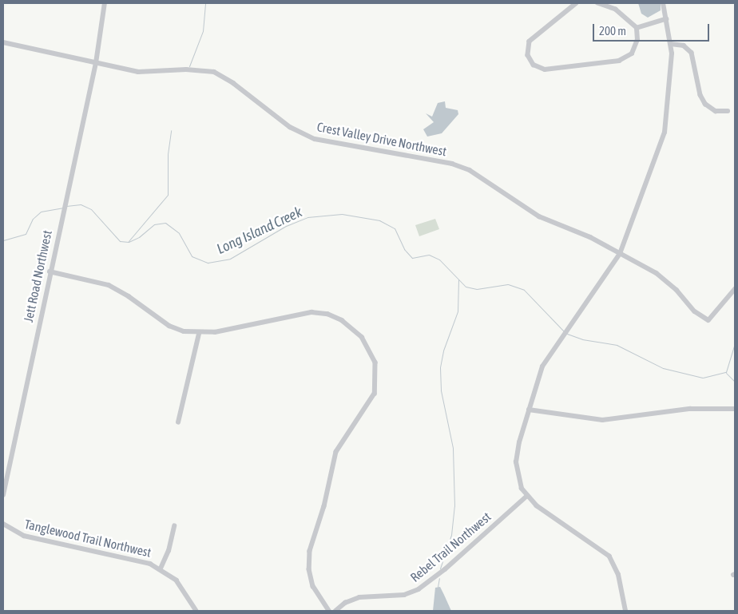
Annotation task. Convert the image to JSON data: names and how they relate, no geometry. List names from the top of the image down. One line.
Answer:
{"streets":{"street":["Crest Valley Drive Northwest","Jett Road Northwest","Tanglewood Trail Northwest","Rebel Trail Northwest"]},"crossings":[["Crest Valley Drive Northwest","Jett Road Northwest"]],"water":["Long Island Creek"],"scale_bar":"200 m"}
